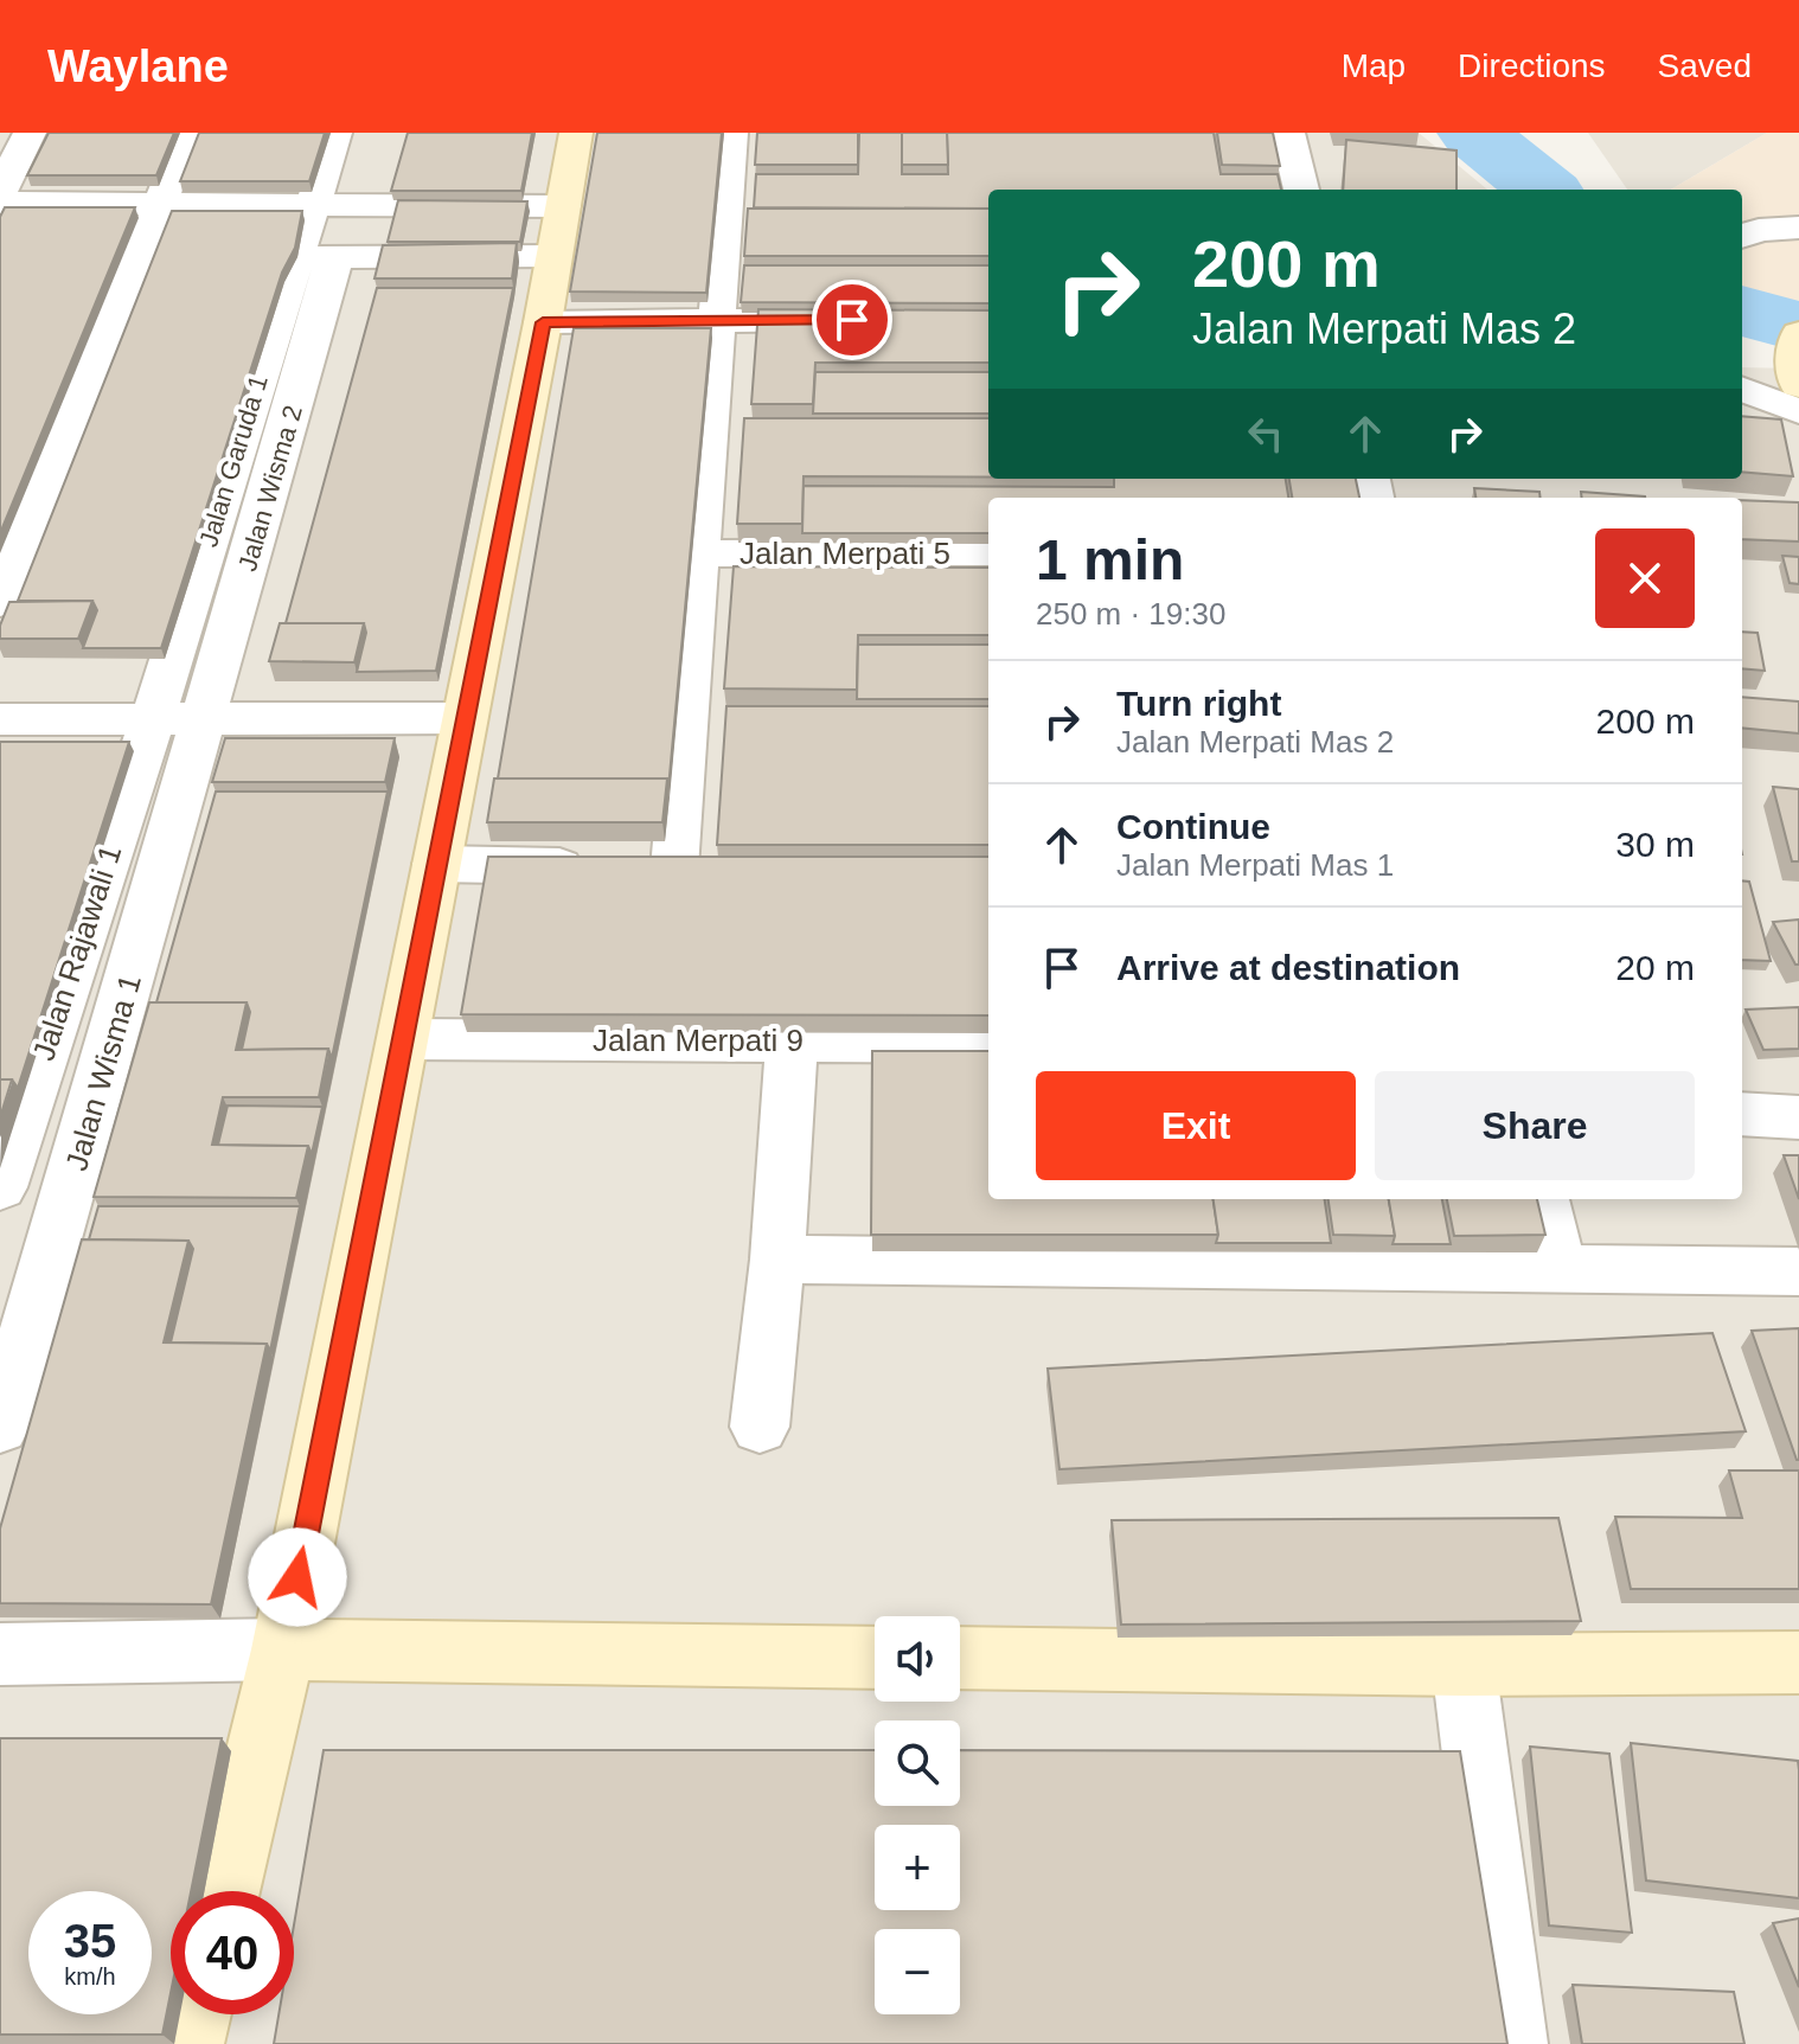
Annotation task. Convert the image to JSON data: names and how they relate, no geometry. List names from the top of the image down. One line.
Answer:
{"streets":{"street":["Jalan Garuda 1","Jalan Wisma 2","Jalan Merpati 5","Jalan Rajawali 1","Jalan Merpati 9","Jalan Wisma 1"]},"crossings":[["Jalan Garuda 1","Jalan Wisma 2"],["Jalan Garuda 1","Jalan Rajawali 1"],["Jalan Wisma 2","Jalan Wisma 1"]],"page":{"header":"Waylane","nav":["Map","Directions","Saved"],"turn":["200 m","Jalan Merpati Mas 2"],"heading":["1 min","250 m · 19:30"],"list":[{"name":"Turn right","note":"Jalan Merpati Mas 2","value":"200 m"},{"name":"Continue","note":"Jalan Merpati Mas 1","value":"30 m"},{"name":"Arrive at destination","value":"20 m"}],"buttons":["Exit","Share"],"map_buttons":["+","−"],"speed":"35 km/h","limit":"40"}}
